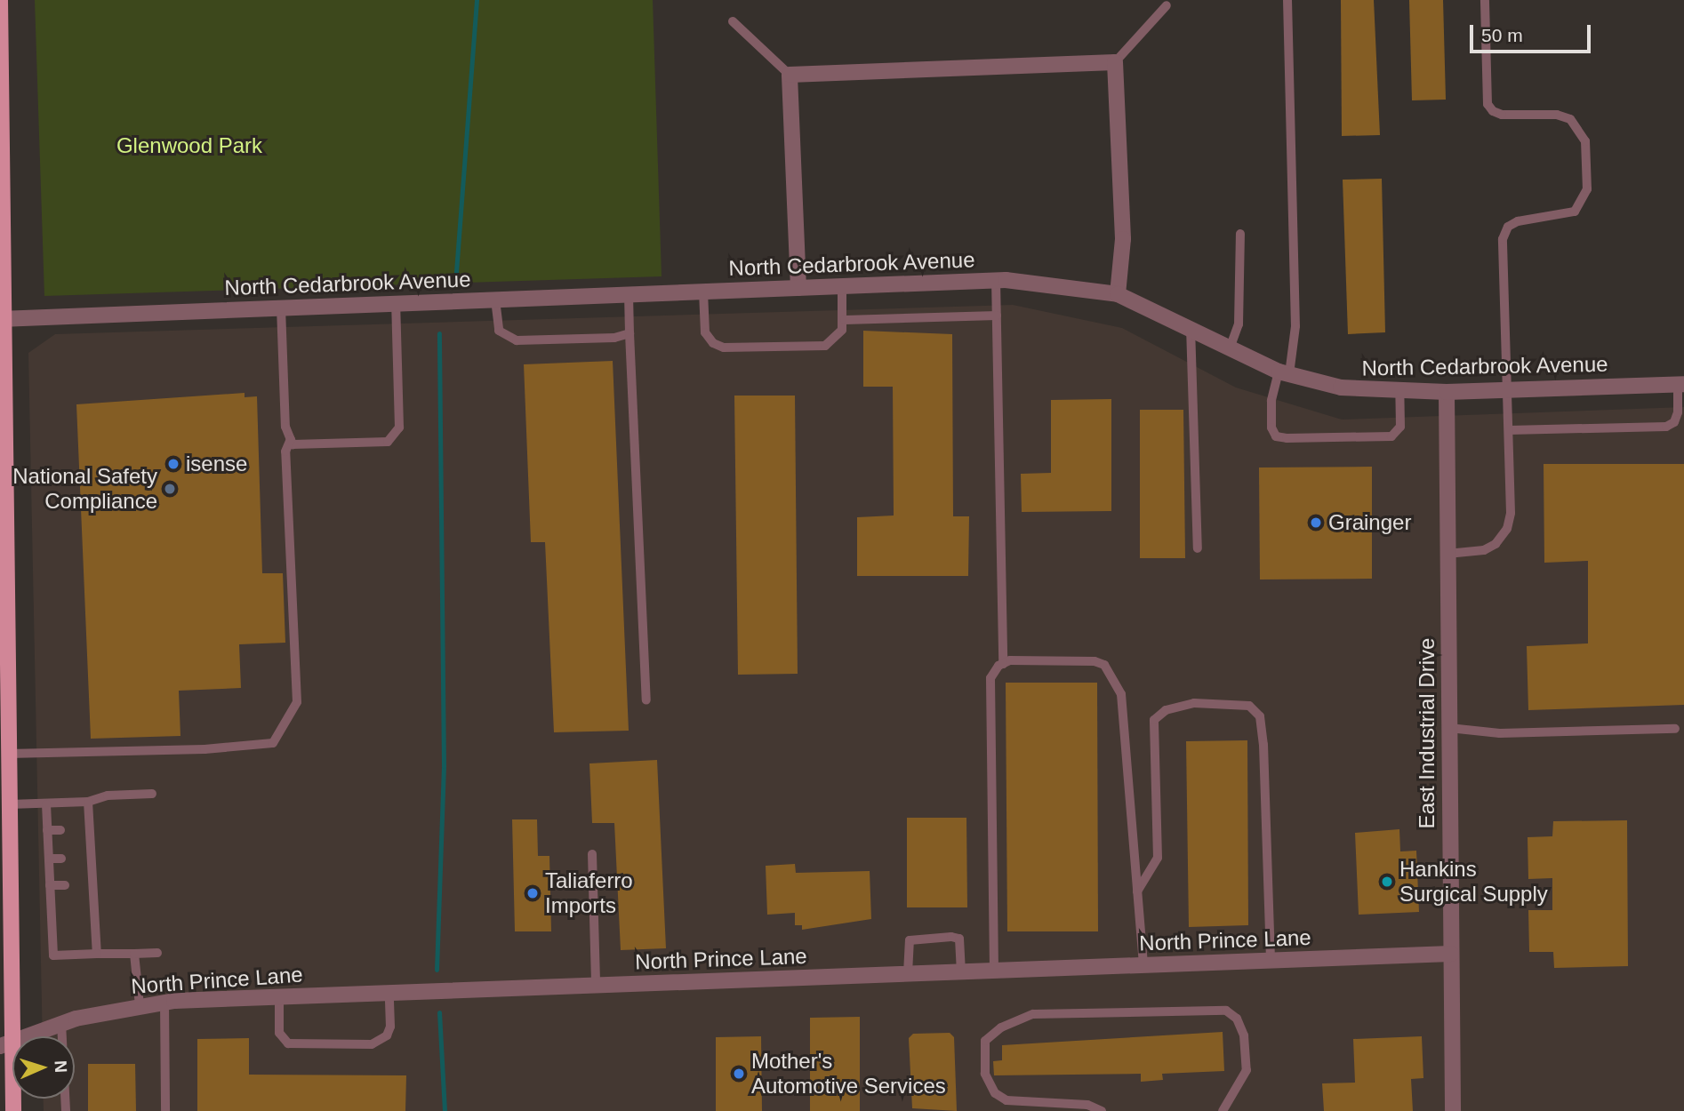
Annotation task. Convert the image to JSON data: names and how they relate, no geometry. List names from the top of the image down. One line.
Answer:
{"streets":{"street":["North Cedarbrook Avenue","East Industrial Drive","North Prince Lane"]},"crossings":[["North Cedarbrook Avenue","East Industrial Drive"],["East Industrial Drive","North Prince Lane"]],"parks":["Glenwood Park"],"places":["isense","National Safety Compliance","Grainger","Hankins Surgical Supply","Taliaferro Imports","Mother's Automotive Services"],"scale_bar":"50 m","north":"right"}
